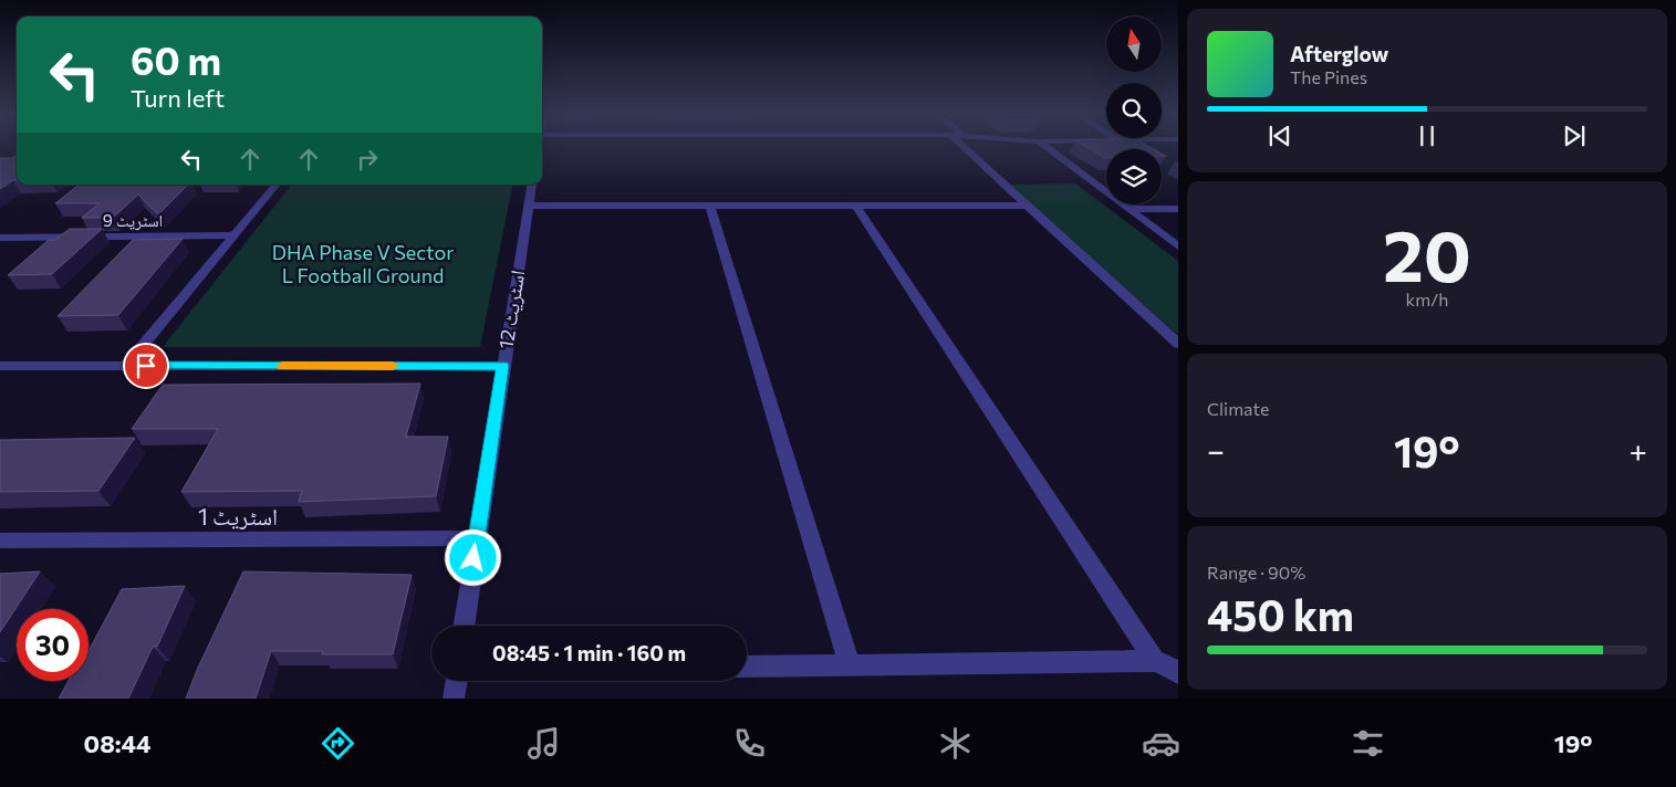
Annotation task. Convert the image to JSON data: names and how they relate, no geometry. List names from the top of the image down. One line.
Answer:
{"streets":{"street":["اسٹریٹ 9","اسٹریٹ 12","اسٹریٹ 1"]},"crossings":[["اسٹریٹ 12","اسٹریٹ 1"]],"parks":["DHA Phase V Sector L Football Ground"],"north":"top","page":{"turn":["60 m","Turn left"],"song":["Afterglow","The Pines"],"tile":[["20","km/h"],"Climate",["Range · 90%","450 km"]],"heat":["−","19°","+"],"limit":"30","trip":"08:45 · 1 min · 160 m","tabs":["08:44","19°"]}}
